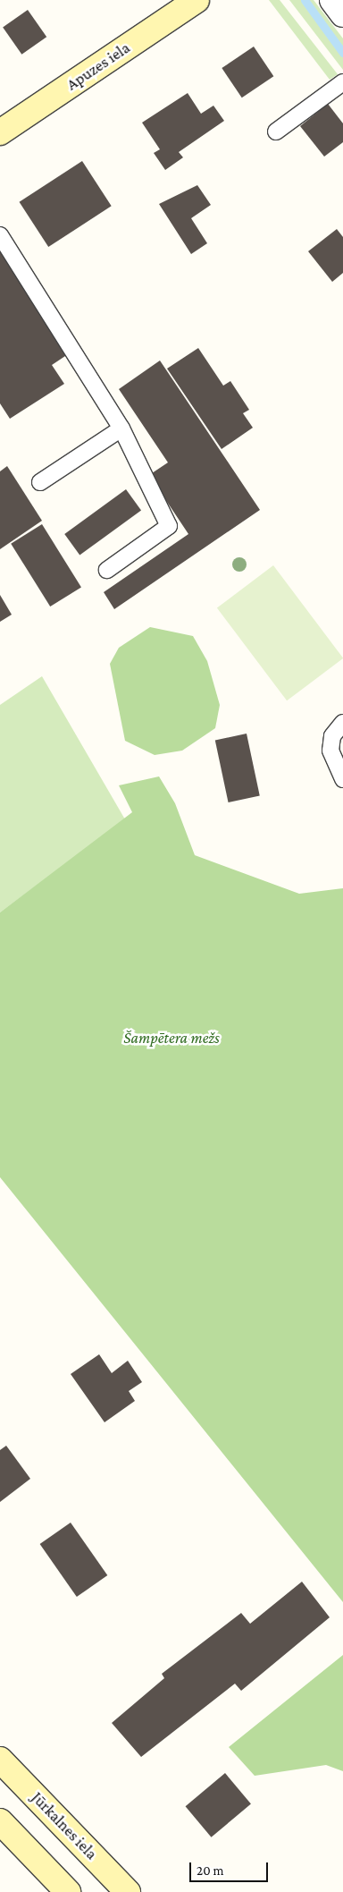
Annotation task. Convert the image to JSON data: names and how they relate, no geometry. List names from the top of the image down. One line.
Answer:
{"streets":{"street":["Apuzes iela","Jūrkalnes iela"]},"parks":["Šampētera mežs"],"scale_bar":"20 m"}
